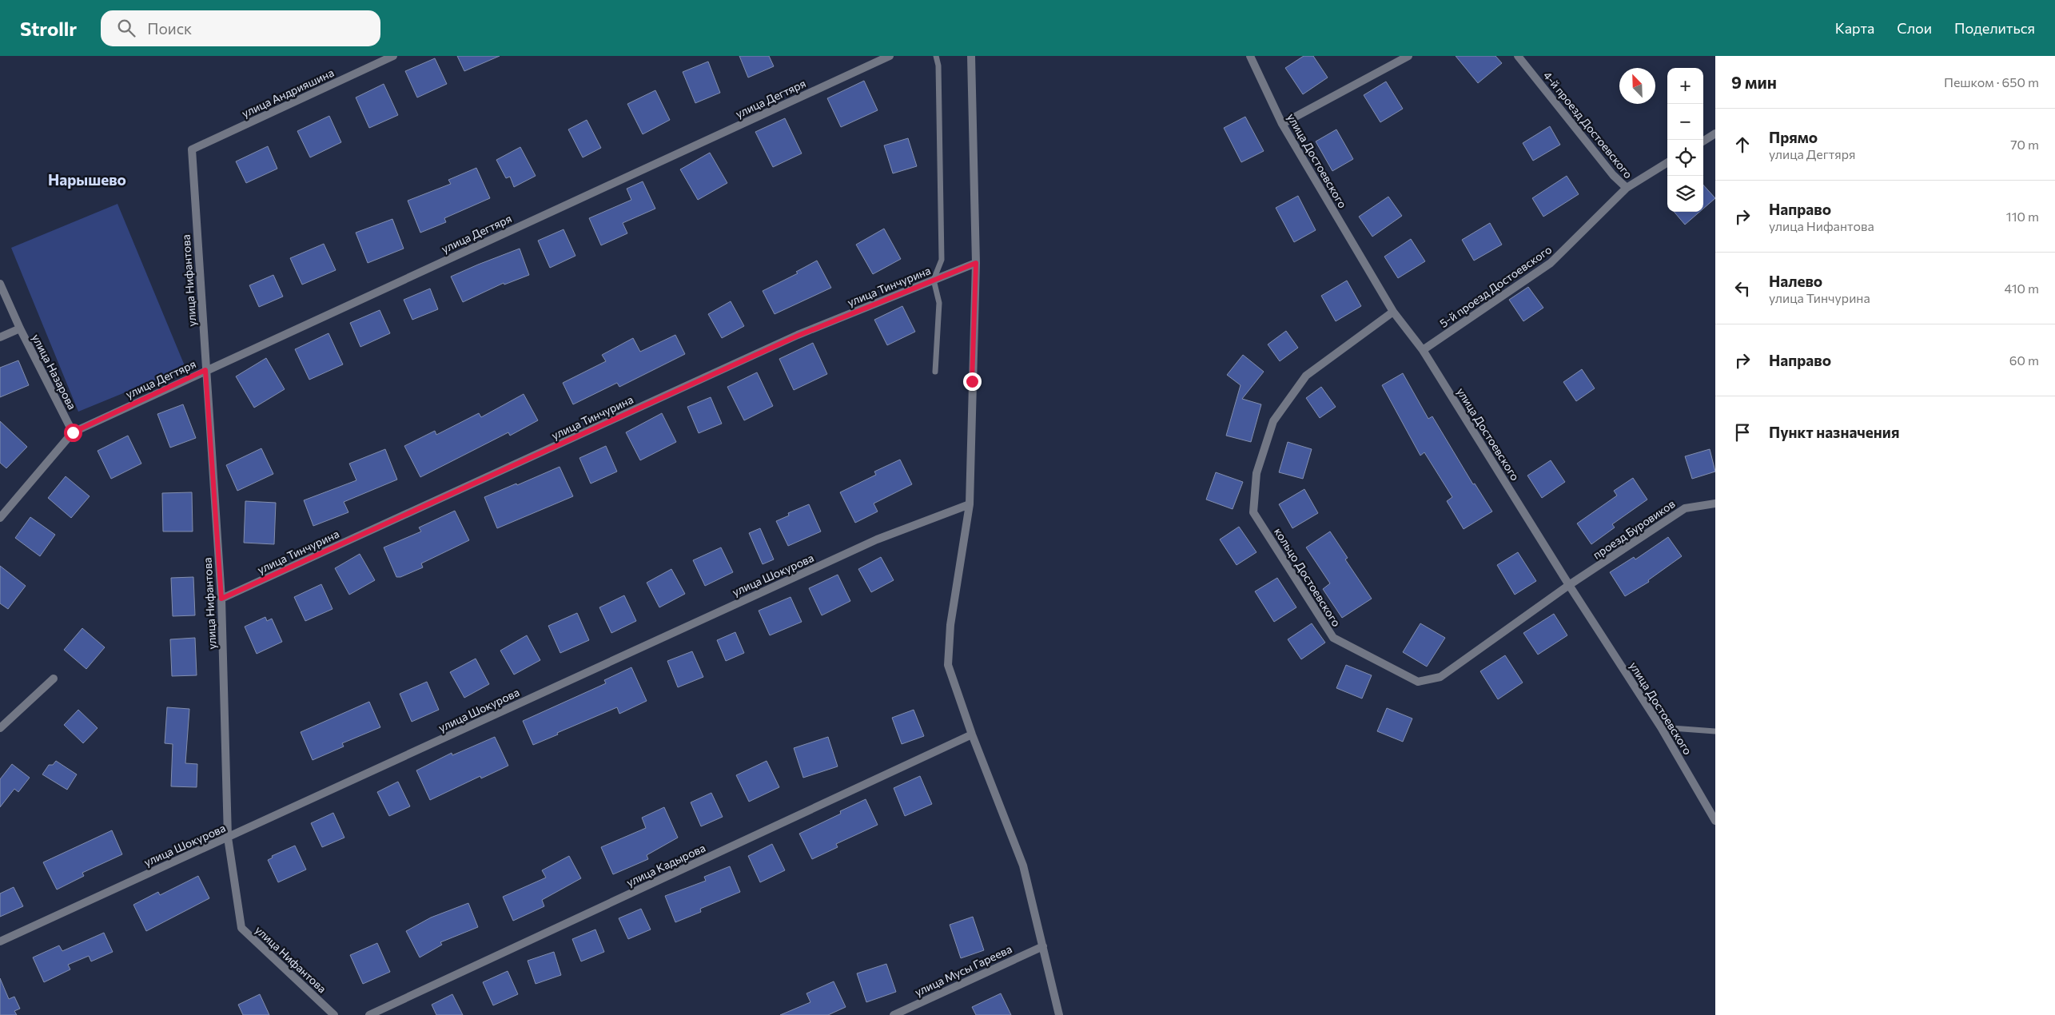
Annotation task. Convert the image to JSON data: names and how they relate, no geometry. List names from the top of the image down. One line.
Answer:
{"streets":{"street":["улица Андрияшина","улица Дегтяря","4-й проезд Достоевского","улица Достоевского","улица Нифантова","улица Тинчурина","5-й проезд Достоевского","улица Назарова","проезд Буровиков","улица Шокурова","кольцо Достоевского","улица Кадырова","улица Мусы Гареева"]},"crossings":[["улица Андрияшина","улица Нифантова"],["улица Дегтяря","улица Нифантова"],["улица Дегтяря","улица Назарова"],["4-й проезд Достоевского","5-й проезд Достоевского"],["улица Достоевского","5-й проезд Достоевского"],["улица Достоевского","проезд Буровиков"],["улица Достоевского","кольцо Достоевского"],["улица Нифантова","улица Тинчурина"],["улица Нифантова","улица Шокурова"],["проезд Буровиков","кольцо Достоевского"]],"districts":["Нарышево"],"north":"top left","page":{"header":"Strollr","search":"Поиск","nav":["Карта","Слои","Поделиться"],"heading":["9 мин","Пешком · 650 m"],"map_buttons":["+","−"],"list":[["Прямо","улица Дегтяря","70 m"],["Направо","улица Нифантова","110 m"],["Налево","улица Тинчурина","410 m"],["Направо","60 m"],"Пункт назначения"]}}
